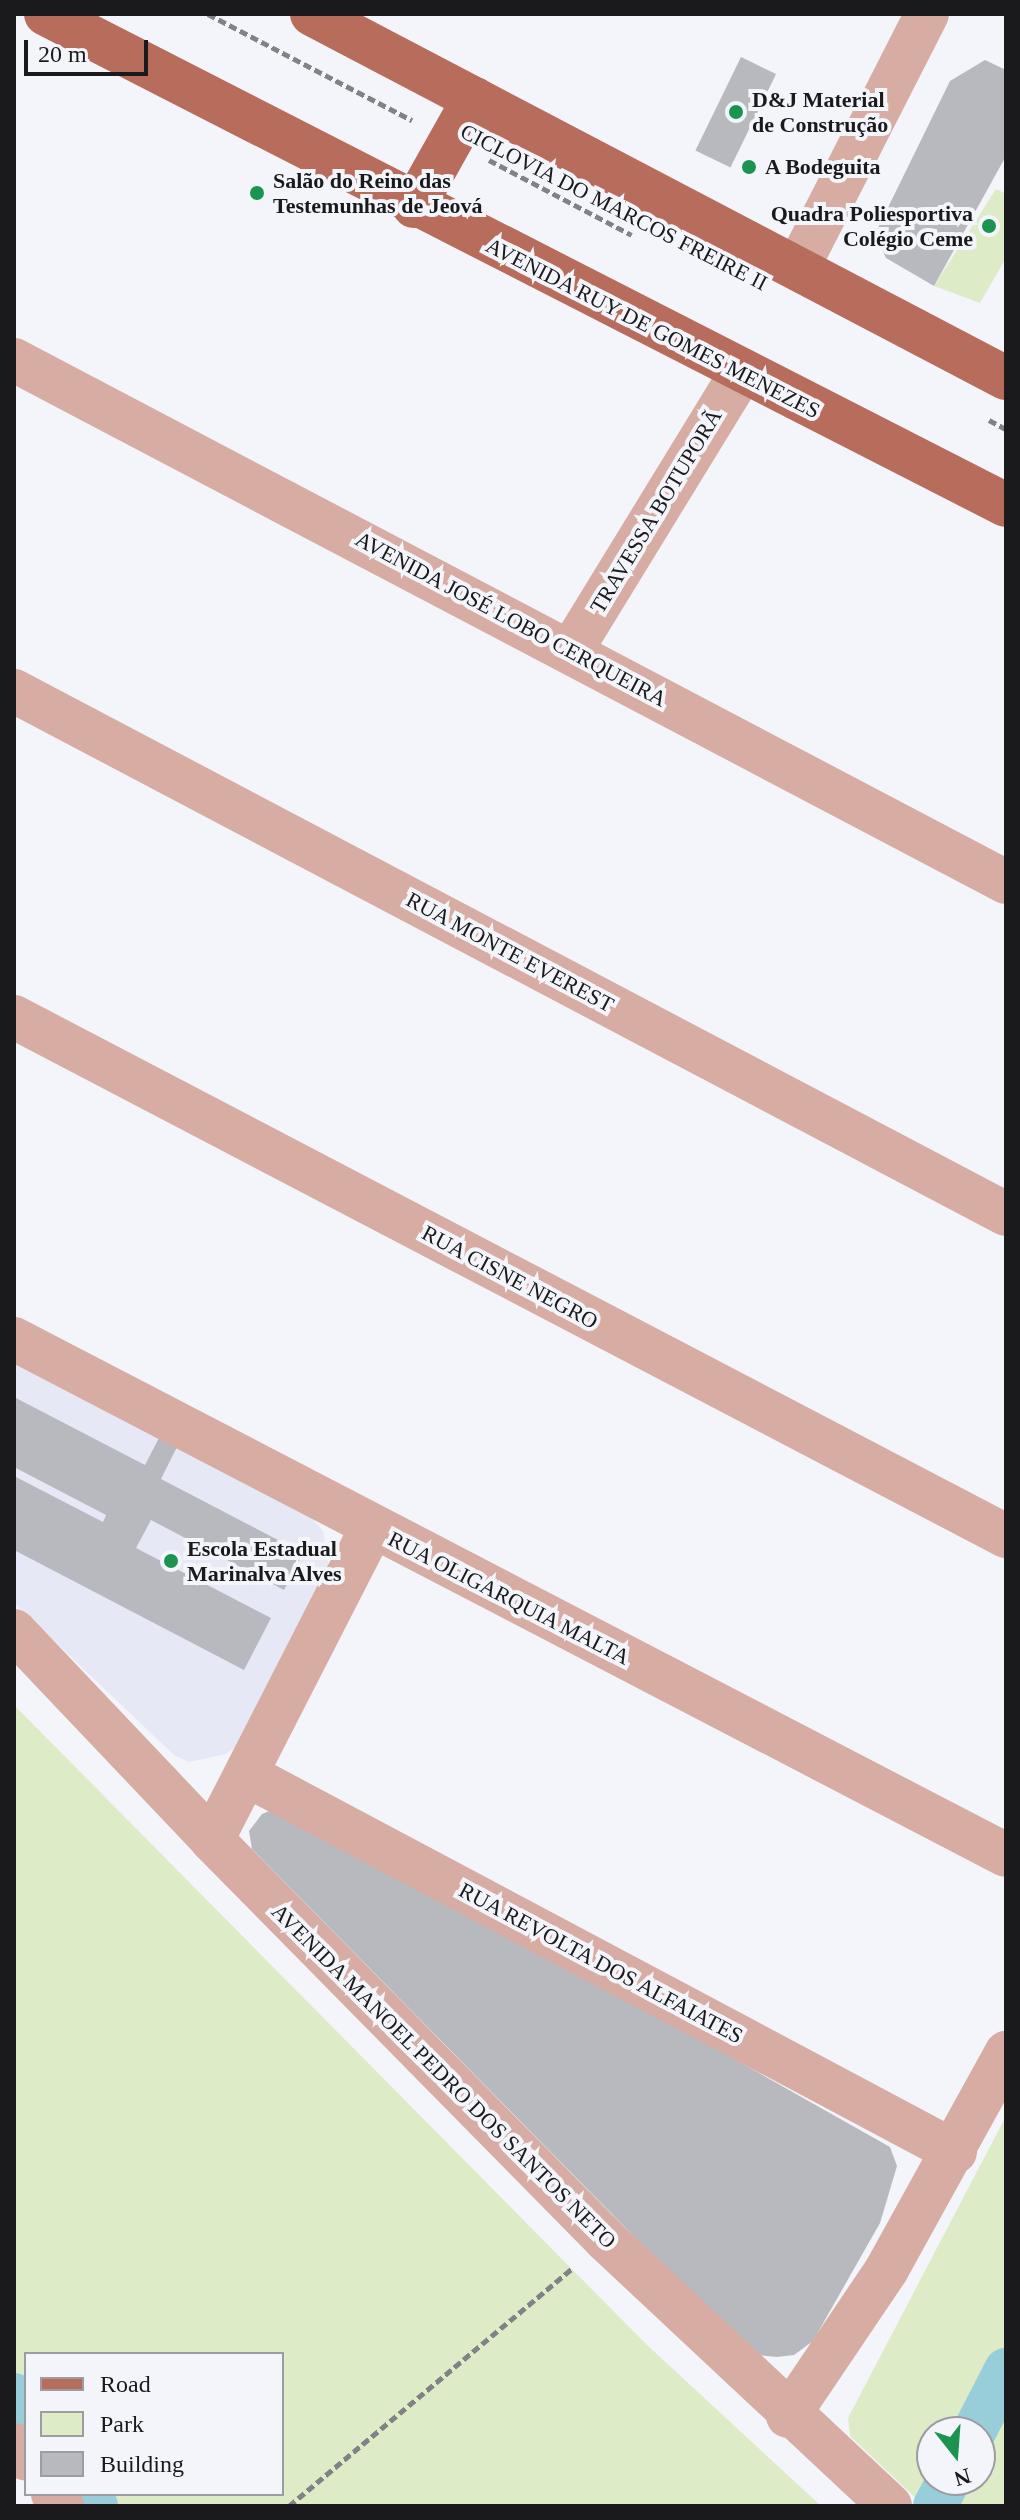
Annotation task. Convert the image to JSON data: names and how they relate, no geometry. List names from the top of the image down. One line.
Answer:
{"streets":{"main road":["AVENIDA RUY DE GOMES MENEZES"],"street":["TRAVESSA BOTUPORÃ","AVENIDA JOSÉ LOBO CERQUEIRA","RUA MONTE EVEREST","RUA CISNE NEGRO","RUA OLIGARQUIA MALTA","RUA REVOLTA DOS ALFAIATES","AVENIDA MANOEL PEDRO DOS SANTOS NETO"],"path":["CICLOVIA DO MARCOS FREIRE II"]},"crossings":[["AVENIDA RUY DE GOMES MENEZES","TRAVESSA BOTUPORÃ"],["TRAVESSA BOTUPORÃ","AVENIDA JOSÉ LOBO CERQUEIRA"]],"places":["D&J Material de Construção","A Bodeguita","Salão do Reino das Testemunhas de Jeová","Quadra Poliesportiva Colégio Ceme","Escola Estadual Marinalva Alves"],"legend":["Road","Park","Building"],"scale_bar":"20 m","north":"bottom"}
